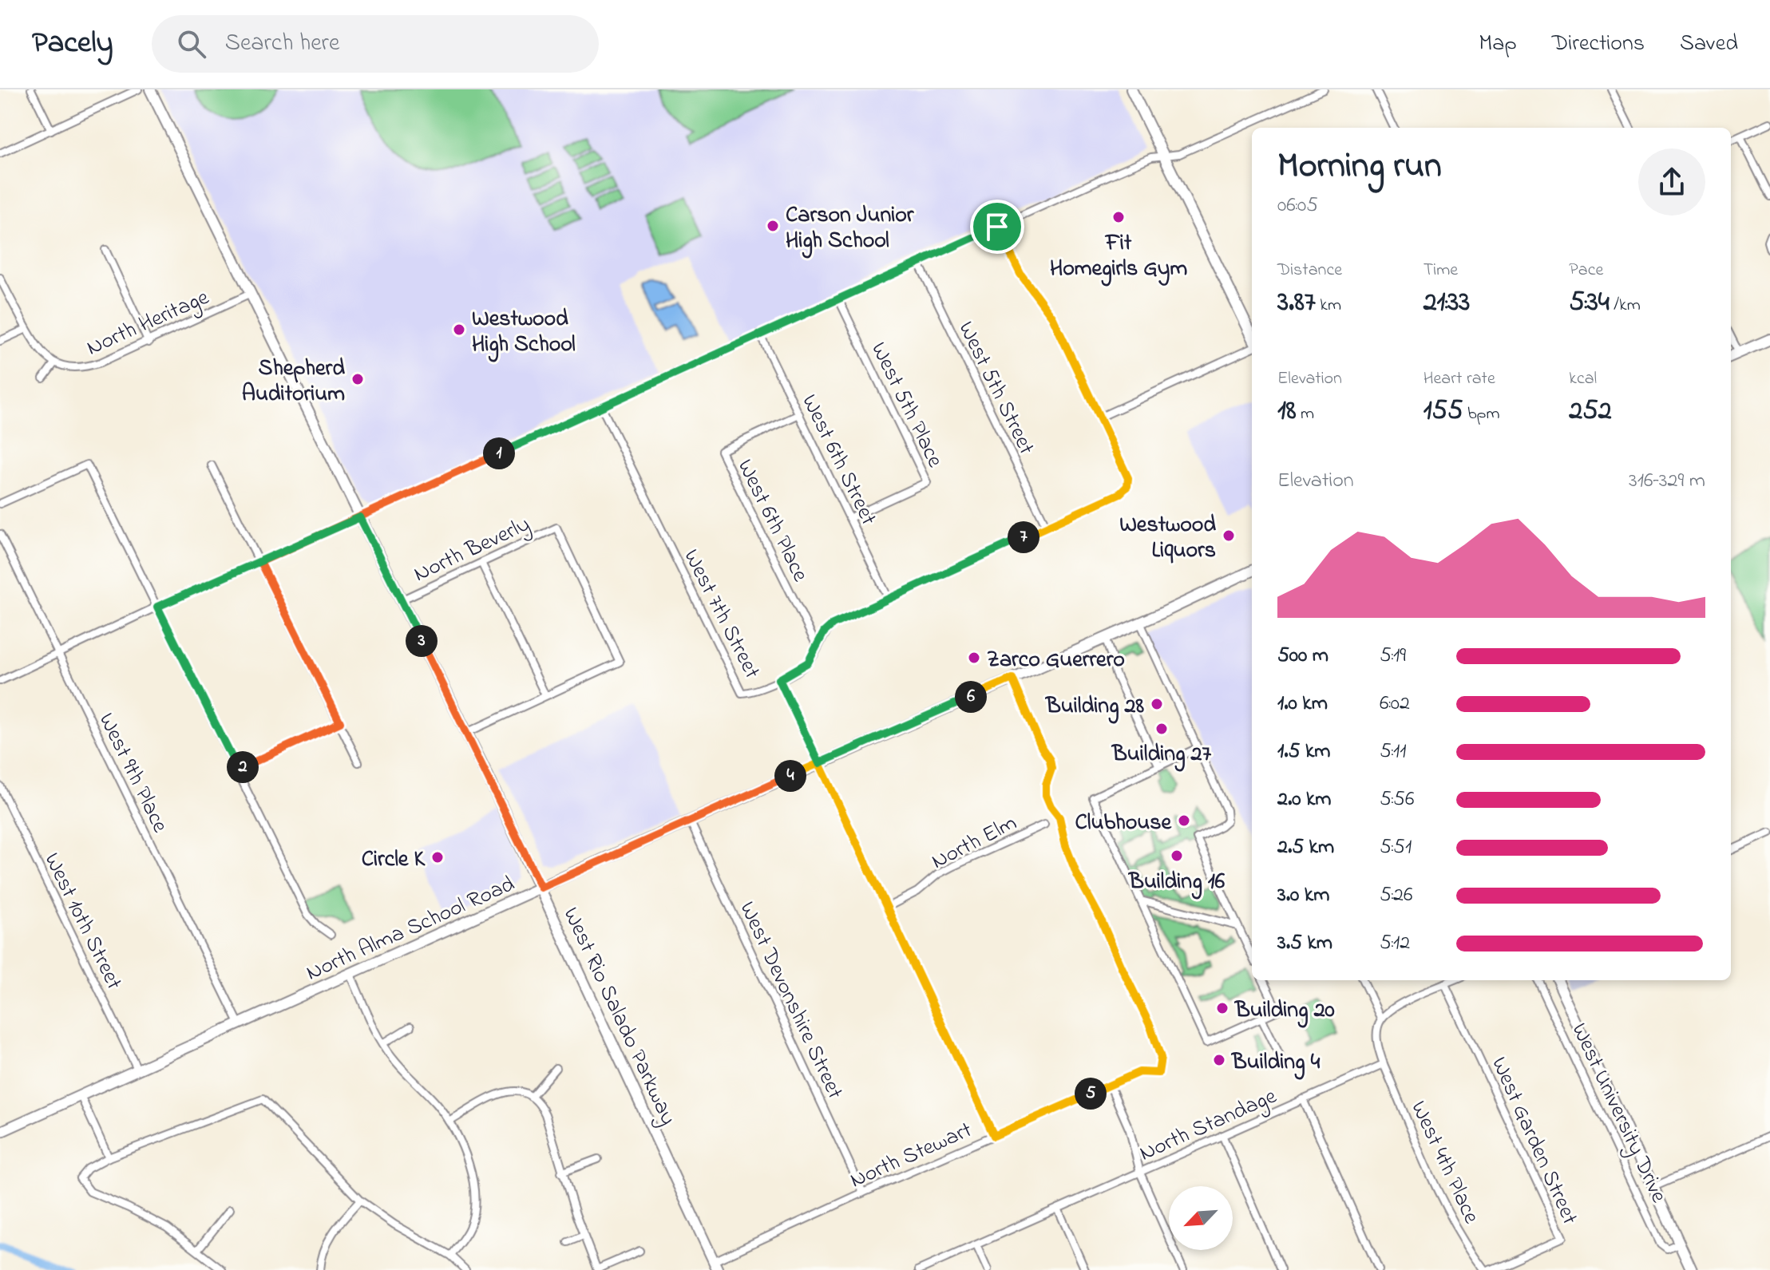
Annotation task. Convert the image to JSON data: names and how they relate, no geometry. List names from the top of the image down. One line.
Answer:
{"streets":{"main road":["North Alma School Road","West Rio Salado Parkway","West University Drive"],"street":["North Heritage","West 5th Street","West 5th Place","West 6th Street","West 6th Place","North Beverly","West 7th Street","West 9th Place","North Elm","West 10th Street","West Devonshire Street","North Standage","West Garden Street","North Stewart","West 4th Place"]},"crossings":[["North Heritage","West Rio Salado Parkway"],["West 5th Place","West 6th Street"],["West 6th Street","West 6th Place"],["North Beverly","West Rio Salado Parkway"],["West 7th Street","North Elm"],["West 7th Street","North Alma School Road"],["West 7th Street","North Stewart"],["West 9th Place","North Alma School Road"],["West 10th Street","North Alma School Road"],["North Alma School Road","West Devonshire Street"],["North Alma School Road","West Rio Salado Parkway"],["North Alma School Road","North Stewart"],["West Devonshire Street","North Stewart"],["West Rio Salado Parkway","North Stewart"],["North Standage","West 4th Place"],["West Garden Street","West 4th Place"]],"places":["Fit Homegirls Gym","Carson Junior High School","Westwood High School","Shepherd Auditorium","Westwood Liquors","Zarco Guerrero","Building 28","Building 27","Clubhouse","Building 16","Circle K","Building 20","Building 4"],"north":"bottom left","page":{"header":"Pacely","search":"Search here","nav":["Map","Directions","Saved"],"heading":["Morning run","06:05"],"stats":[["Distance","3.87 km"],["Time","21:33"],["Pace","5:34 /km"],["Elevation","18 m"],["Heart rate","155 bpm"],["kcal","252"]],"pins":["1","7","3","6","2","4","5"],"chart":["Elevation","316–329 m"],"list":[{"name":"500 m","note":"5:19"},{"name":"1.0 km","note":"6:02"},{"name":"1.5 km","note":"5:11"},{"name":"2.0 km","note":"5:56"},{"name":"2.5 km","note":"5:51"},{"name":"3.0 km","note":"5:26"},{"name":"3.5 km","note":"5:12"}]}}
